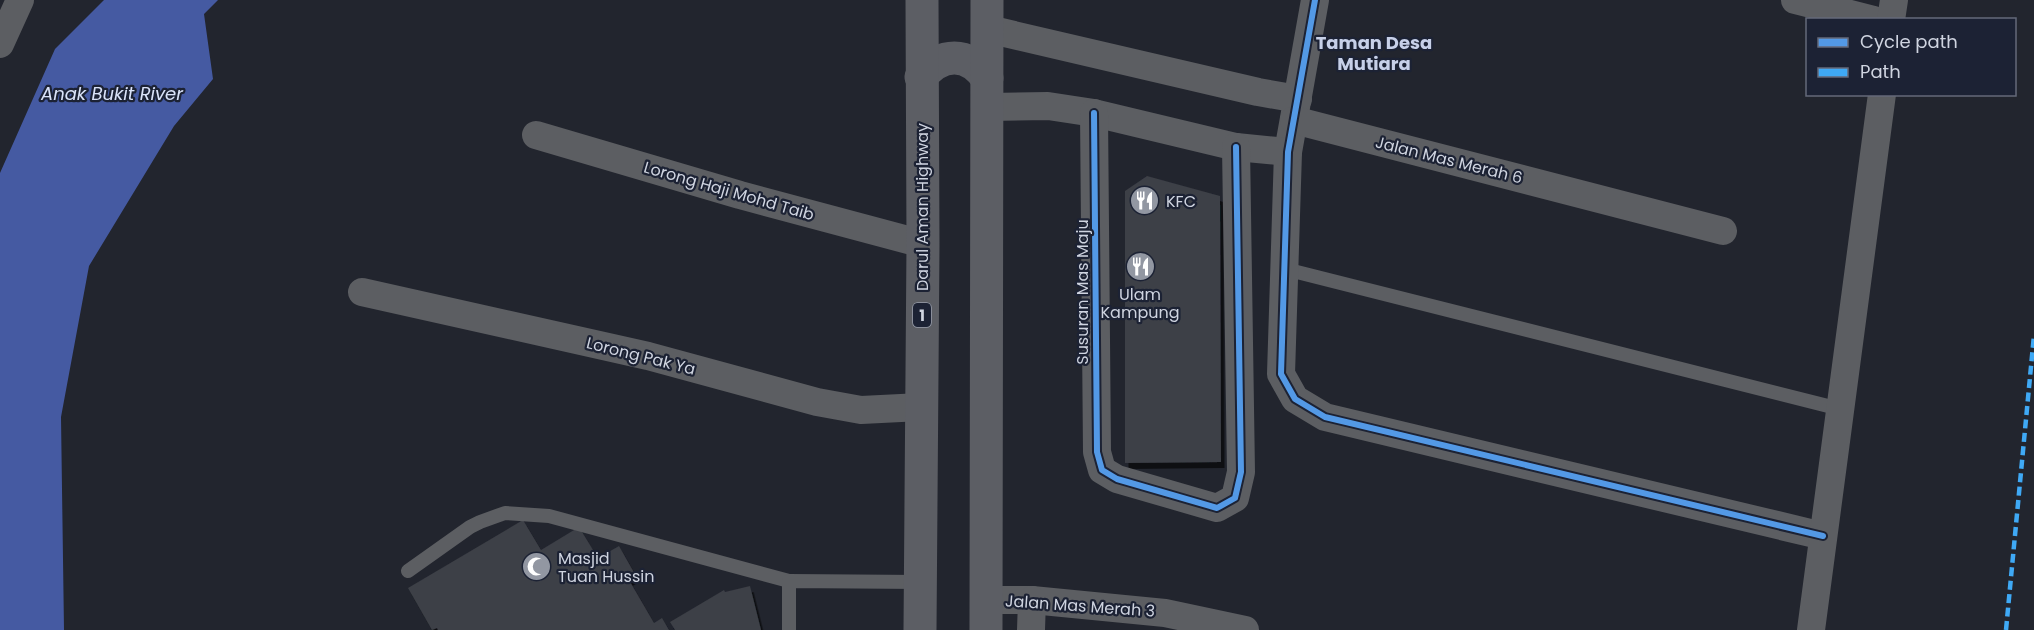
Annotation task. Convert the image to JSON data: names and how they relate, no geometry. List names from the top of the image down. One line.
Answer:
{"streets":{"highway":["Darul Aman Highway","1"],"street":["Jalan Mas Merah 6","Lorong Haji Mohd Taib","Susuran Mas Maju","Lorong Pak Ya","Jalan Mas Merah 3"]},"crossings":[["Lorong Haji Mohd Taib","Darul Aman Highway"],["Darul Aman Highway","Lorong Pak Ya"]],"districts":["Taman Desa Mutiara"],"water":["Anak Bukit River"],"places":{"restaurant":["KFC","Ulam Kampung"],"mosque":["Masjid Tuan Hussin"]},"legend":["Cycle path","Path"]}
